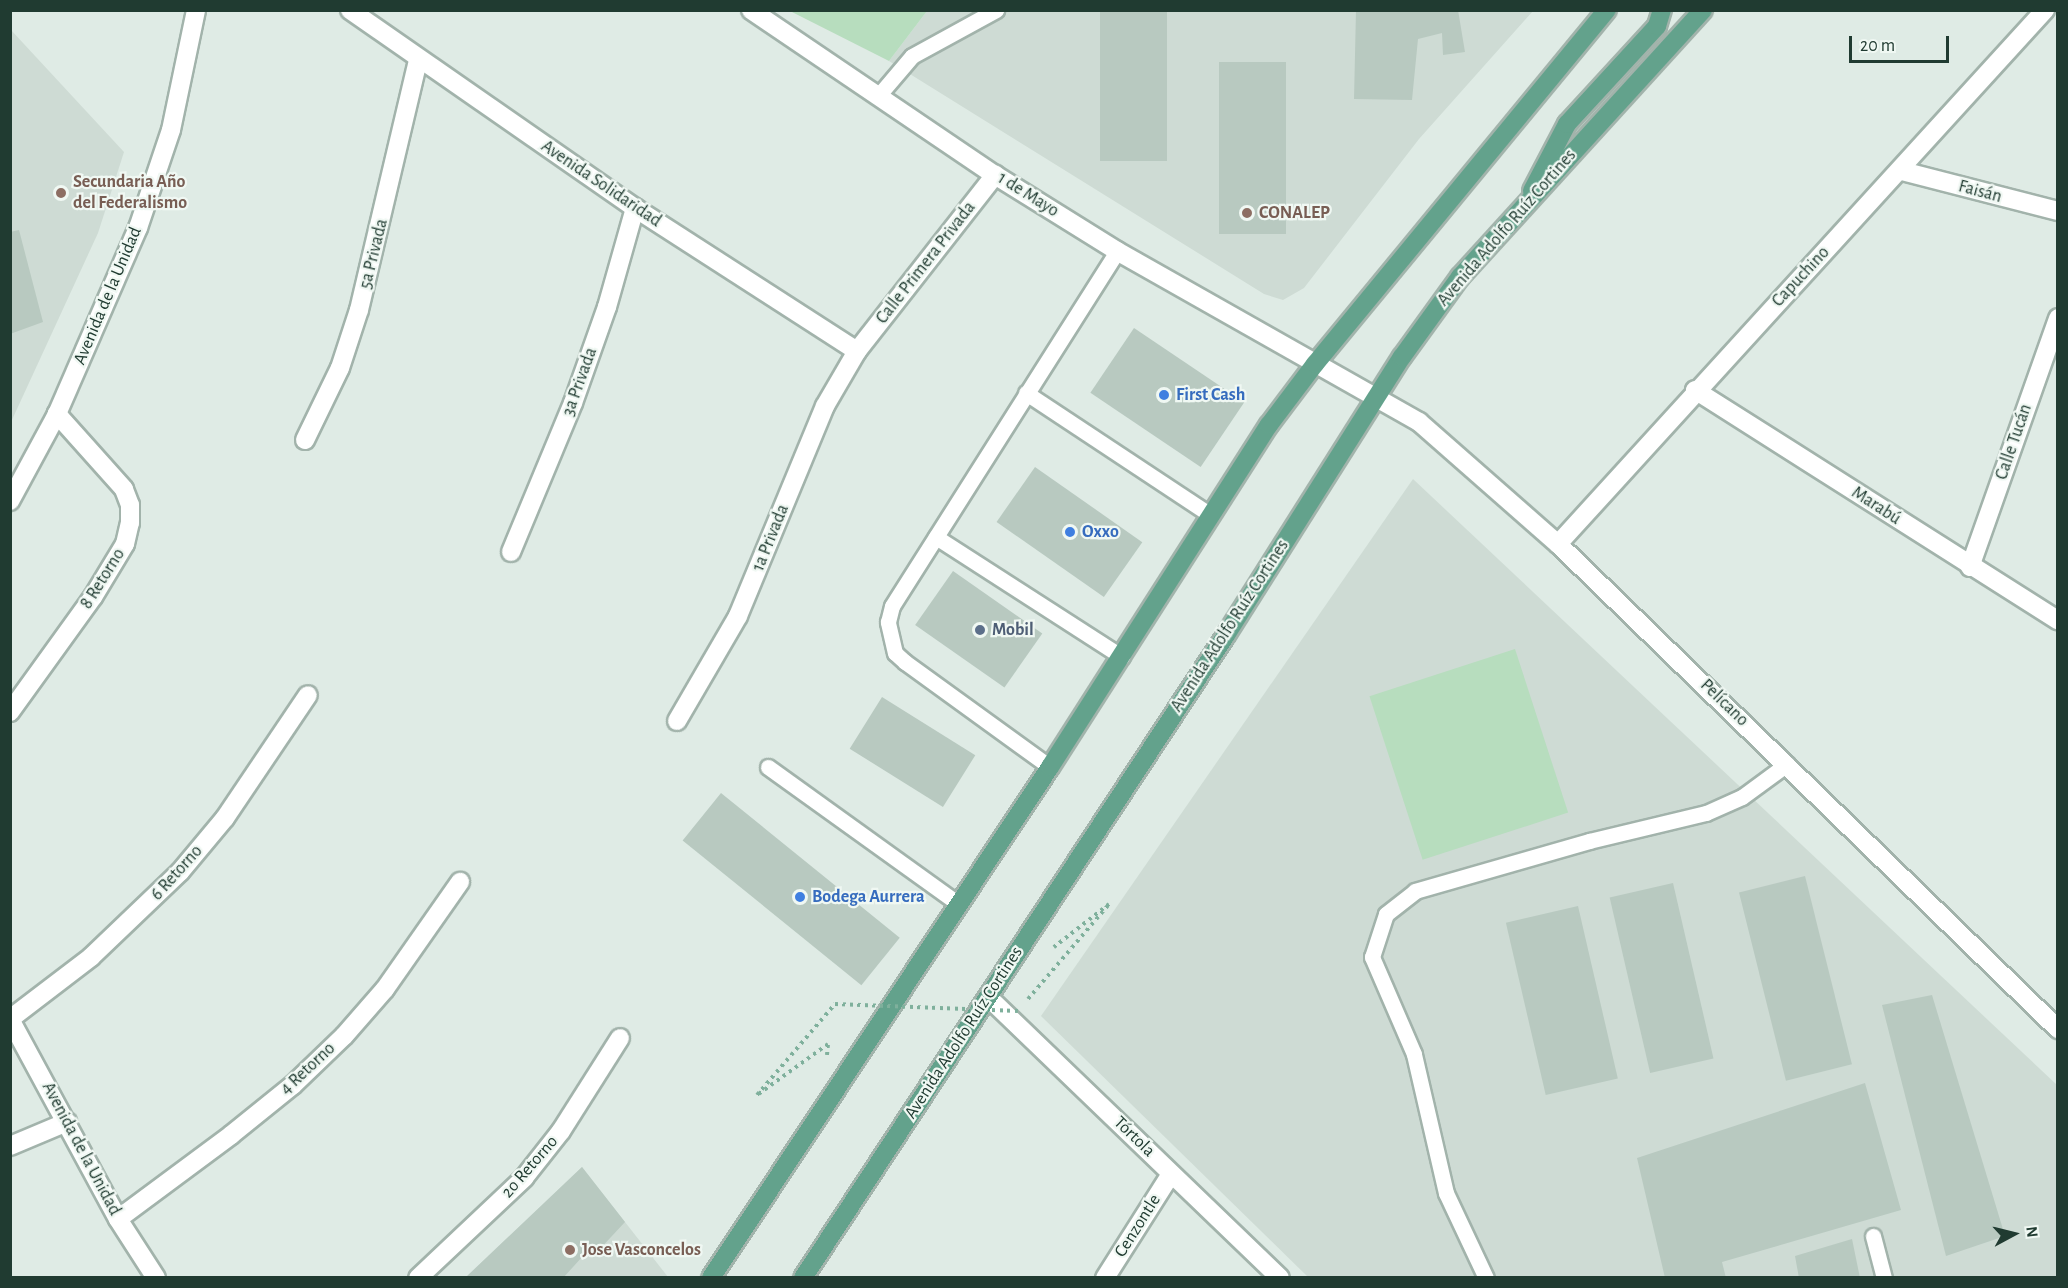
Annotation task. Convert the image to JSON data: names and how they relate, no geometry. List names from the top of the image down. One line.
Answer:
{"streets":{"main road":["Avenida Adolfo Ruíz Cortines"],"street":["Avenida Solidaridad","Faisán","1 de Mayo","5a Privada","Calle Primera Privada","Capuchino","Avenida de la Unidad","3a Privada","Calle Tucán","Marabú","1a Privada","8 Retorno","Pelícano","6 Retorno","4 Retorno","Tórtola","2o Retorno","Cenzontle"]},"crossings":[["Avenida Solidaridad","5a Privada"],["Avenida Solidaridad","Calle Primera Privada"],["Avenida Solidaridad","3a Privada"],["Avenida Solidaridad","1a Privada"],["Faisán","Capuchino"],["1 de Mayo","Avenida Adolfo Ruíz Cortines"],["1 de Mayo","Calle Primera Privada"],["1 de Mayo","Pelícano"],["Avenida Adolfo Ruíz Cortines","Pelícano"],["Avenida Adolfo Ruíz Cortines","Tórtola"],["Calle Primera Privada","1a Privada"],["Capuchino","Marabú"],["Capuchino","Pelícano"],["Avenida de la Unidad","8 Retorno"],["Avenida de la Unidad","6 Retorno"],["Avenida de la Unidad","4 Retorno"],["Calle Tucán","Marabú"],["Tórtola","Cenzontle"]],"places":["Secundaria Año del Federalismo","CONALEP","First Cash","Oxxo","Mobil","Bodega Aurrera","Jose Vasconcelos"],"scale_bar":"20 m","north":"right"}
